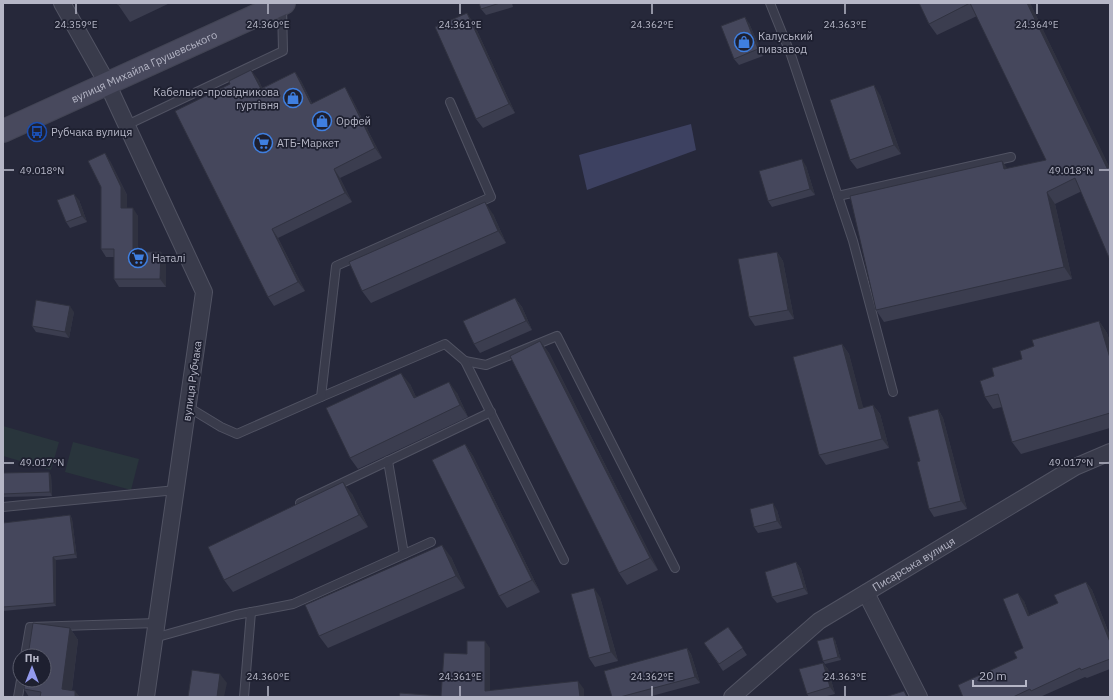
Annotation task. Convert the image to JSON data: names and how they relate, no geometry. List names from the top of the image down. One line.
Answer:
{"streets":{"main road":["вулиця Михайла Грушевського"],"street":["вулиця Рубчака","Писарська вулиця"]},"crossings":[["вулиця Михайла Грушевського","вулиця Рубчака"]],"places":{"shop":["Калуський пивзавод","Кабельно-провідникова гуртівня","Орфей"],"bus stop":["Рубчака вулиця"],"supermarket":["АТБ-Маркет","Наталі"]},"scale_bar":"20 m","north":"top","coordinates":["24.359°E","24.360°E","24.361°E","24.362°E","24.363°E","24.364°E","49.018°N","49.017°N"]}
